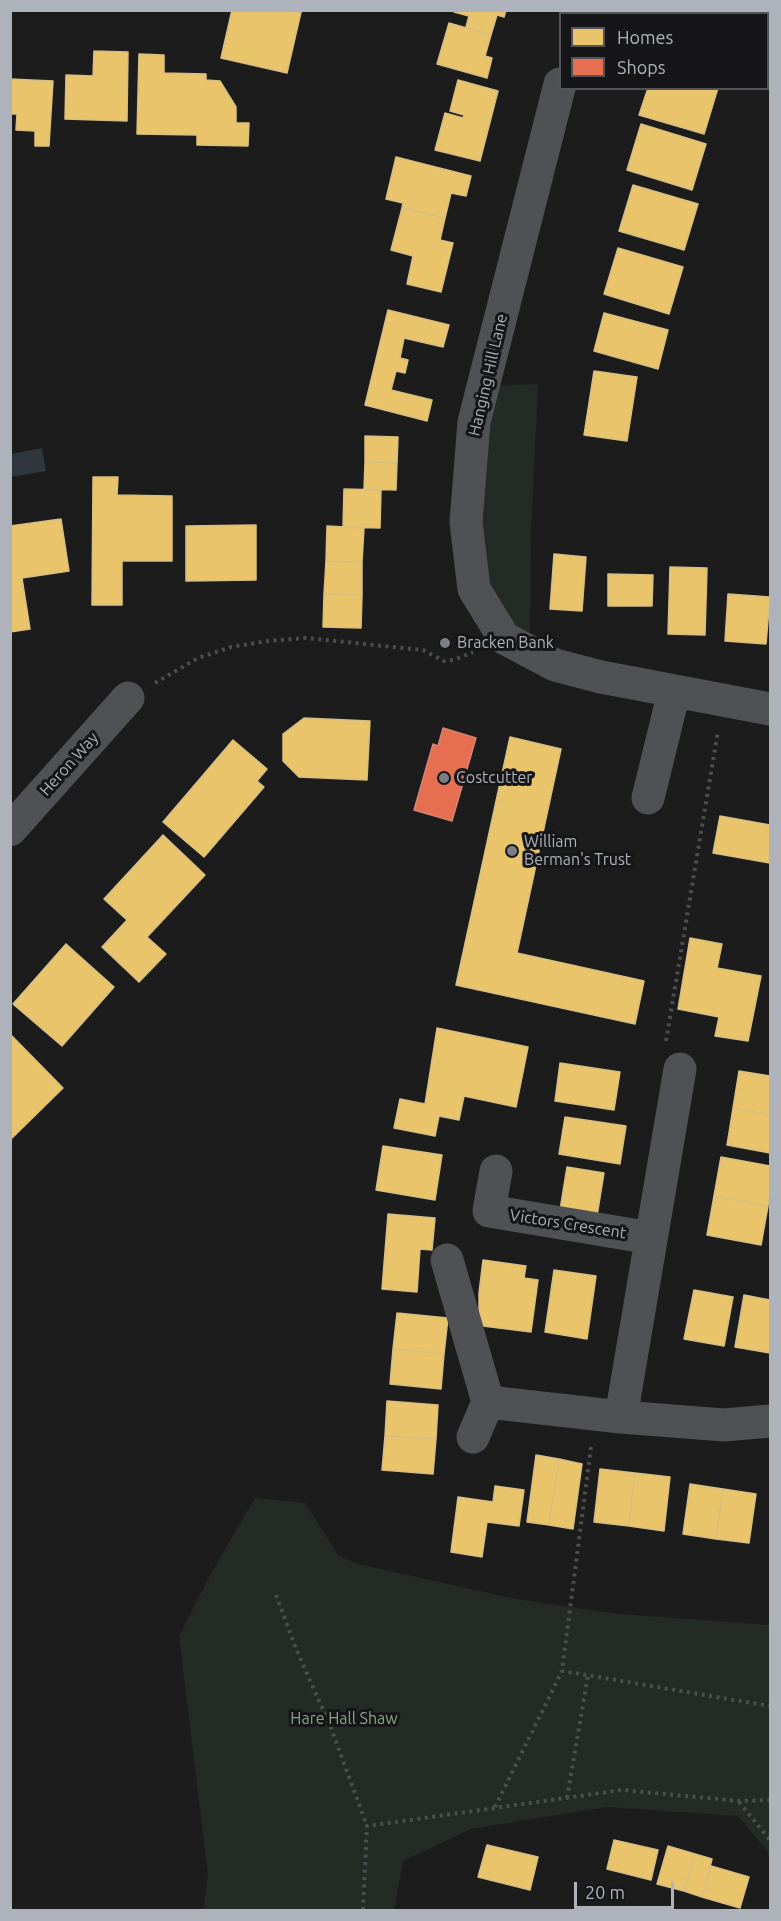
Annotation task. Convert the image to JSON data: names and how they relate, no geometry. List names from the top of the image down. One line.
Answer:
{"streets":{"street":["Hanging Hill Lane","Heron Way","Victors Crescent"]},"parks":["Hare Hall Shaw"],"places":["Bracken Bank","Costcutter","William Berman's Trust"],"legend":["Homes","Shops"],"scale_bar":"20 m"}
